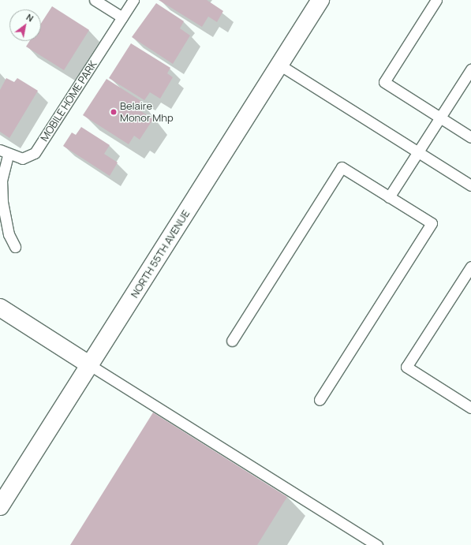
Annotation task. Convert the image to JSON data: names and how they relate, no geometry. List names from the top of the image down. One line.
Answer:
{"streets":{"street":["NORTH 55TH AVENUE"],"lane":["MOBILE HOME PARK"]},"places":["Belaire Monor Mhp"],"north":"top right"}
